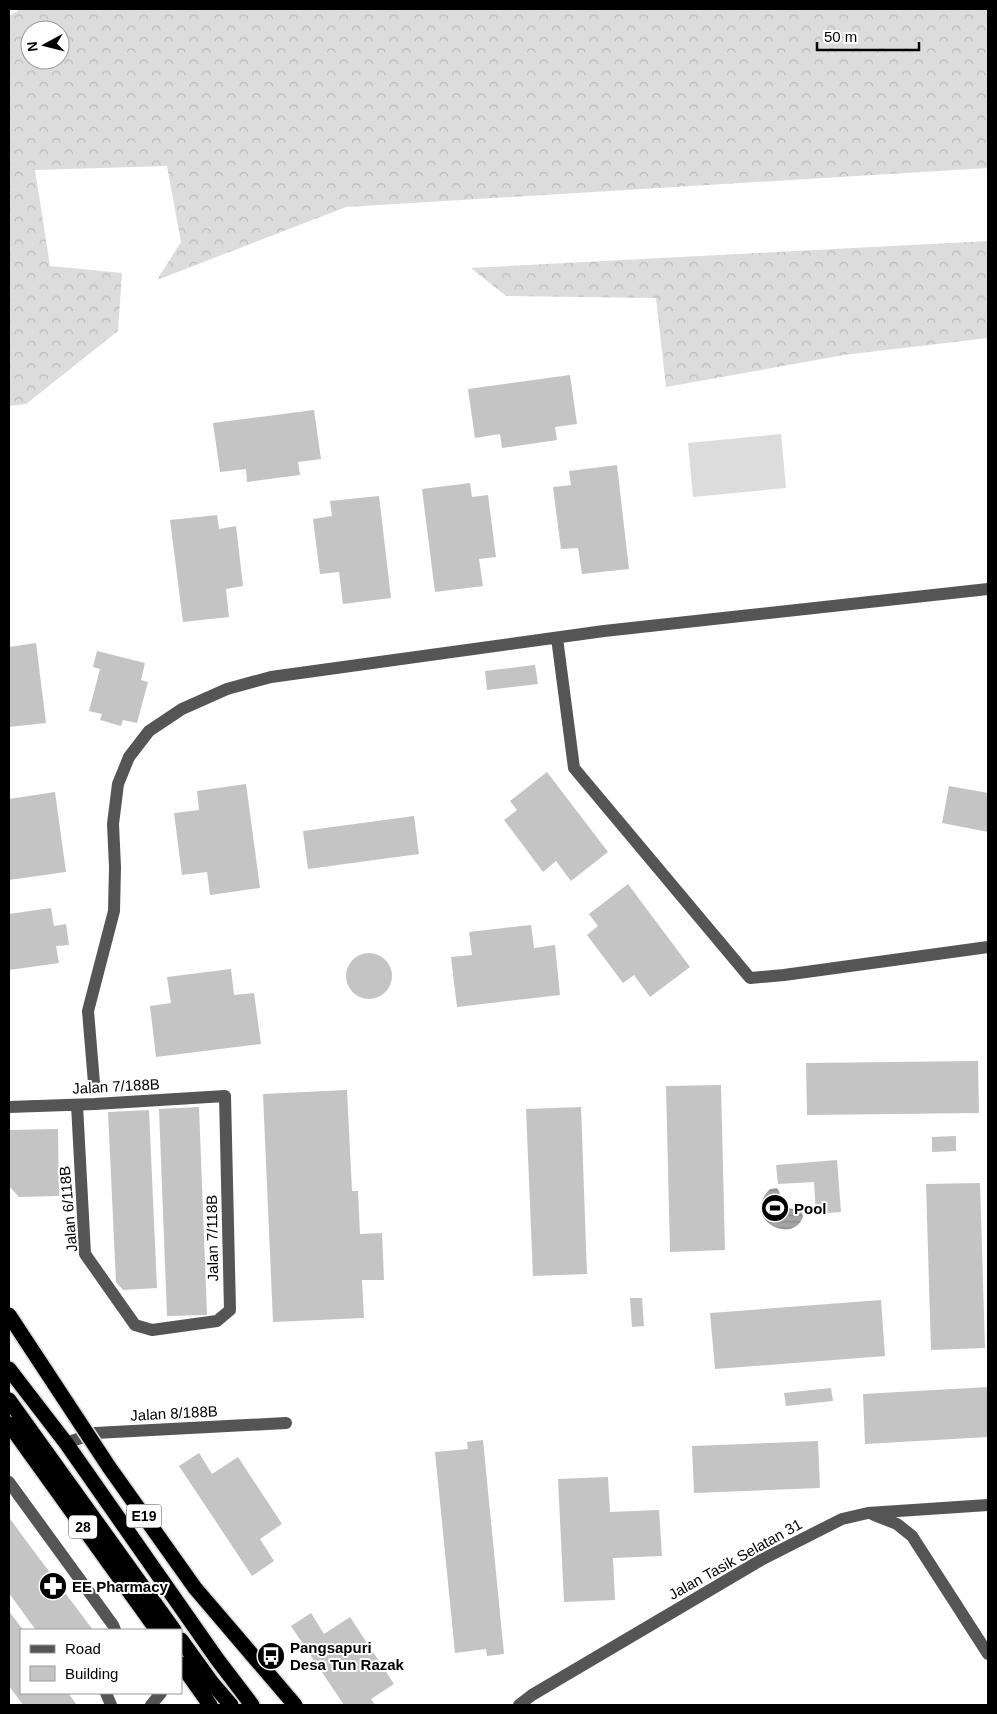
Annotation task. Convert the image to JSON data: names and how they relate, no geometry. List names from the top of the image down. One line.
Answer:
{"streets":{"highway":["E19","28"],"street":["Jalan 7/188B","Jalan 6/118B","Jalan 7/118B","Jalan 8/188B","Jalan Tasik Selatan 31"]},"crossings":[["Jalan 7/188B","Jalan 6/118B"],["Jalan 7/188B","Jalan 7/118B"],["Jalan 6/118B","Jalan 7/118B"],["Jalan 8/188B","28"]],"places":{"sports":["Pool"],"pharmacy":["EE Pharmacy"],"bus stop":["Pangsapuri Desa Tun Razak"]},"legend":["Road","Building"],"scale_bar":"50 m","north":"left"}
